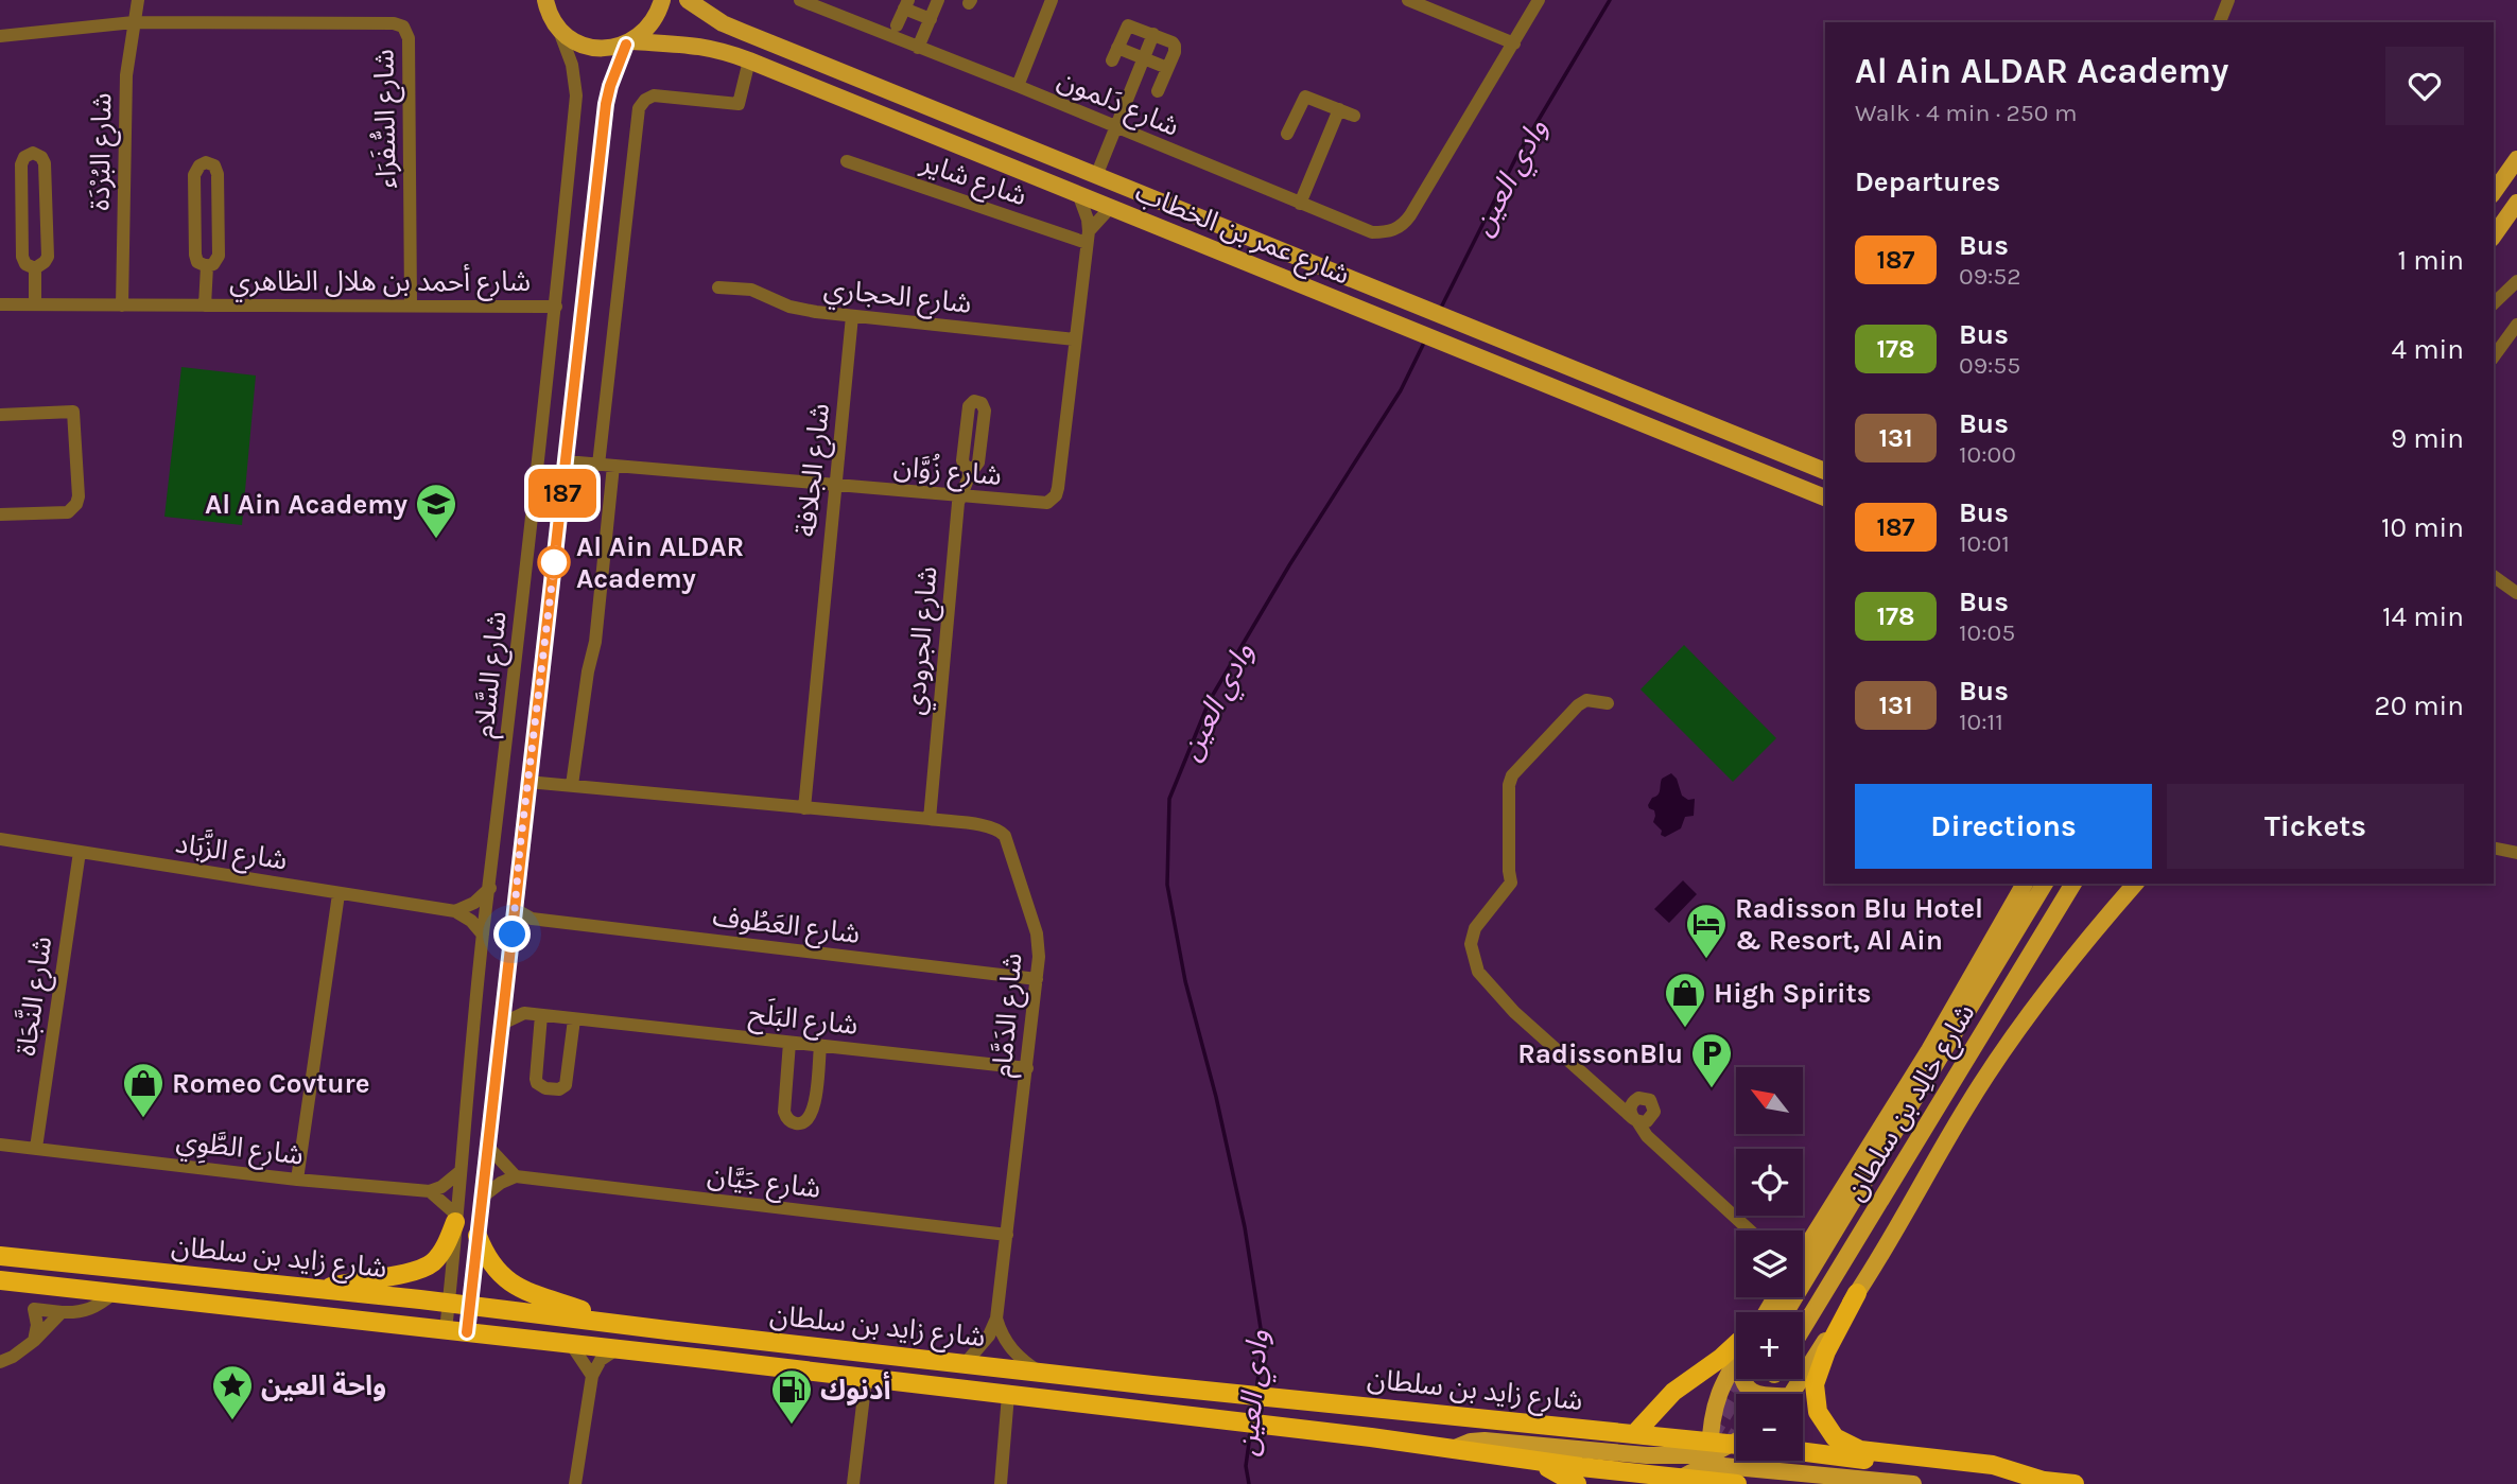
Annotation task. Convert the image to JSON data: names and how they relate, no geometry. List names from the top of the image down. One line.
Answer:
{"streets":{"highway":["شارع زايد بن سلطان"],"main road":["شارع عمر بن الخطاب","شارع خالِد بن سلطان"],"street":["شارع دَلمون","شارع السُّفَرَاء","شارع البُرْدَة","شارع شاير","شارع أحمد بن هلال الظاهري","شارع الحجاري","شارع الجلافة","شارع زُوَّان","شارع الجرودي","شارع السَّلام","شارع الزَّبَاد","شارع العَطُوف","شارع النَّجَاة","شارع الدَمَّام","شارع البَلَح","شارع الطَّوِي","شارع جَيَّان"]},"crossings":[["شارع السُّفَرَاء","شارع البُرْدَة"],["شارع السُّفَرَاء","شارع أحمد بن هلال الظاهري"],["شارع البُرْدَة","شارع أحمد بن هلال الظاهري"],["شارع شاير","شارع زُوَّان"],["شارع عمر بن الخطاب","شارع زُوَّان"],["شارع عمر بن الخطاب","شارع السَّلام"],["شارع أحمد بن هلال الظاهري","شارع السَّلام"],["شارع الحجاري","شارع الجلافة"],["شارع الحجاري","شارع زُوَّان"],["شارع الجلافة","شارع زُوَّان"],["شارع الجلافة","شارع الدَمَّام"],["شارع زُوَّان","شارع الجرودي"],["شارع زُوَّان","شارع السَّلام"],["شارع الجرودي","شارع الدَمَّام"],["شارع السَّلام","شارع العَطُوف"],["شارع السَّلام","شارع الدَمَّام"],["شارع السَّلام","شارع زايد بن سلطان"],["شارع الزَّبَاد","شارع النَّجَاة"],["شارع العَطُوف","شارع الدَمَّام"],["شارع النَّجَاة","شارع الطَّوِي"],["شارع الدَمَّام","شارع البَلَح"],["شارع الدَمَّام","شارع جَيَّان"],["شارع الدَمَّام","شارع زايد بن سلطان"]],"water":["وادي العين"],"places":{"school or university":["Al Ain Academy"],"other":["Al Ain ALDAR Academy"],"hotel":["Radisson Blu Hotel & Resort, Al Ain"],"shop":["High Spirits","Romeo Covture"],"parking":["RadissonBlu"],"place":["واحة العين"],"fuel station":["أدنوك"]},"lines":["bus line 187"],"north":"top left","page":{"on_map":"187","heading":[["Al Ain ALDAR Academy","Walk · 4 min · 250 m"],"Departures"],"list":[{"mark":"187","name":"Bus","note":"09:52","value":"1 min"},{"mark":"178","name":"Bus","note":"09:55","value":"4 min"},{"mark":"131","name":"Bus","note":"10:00","value":"9 min"},{"mark":"187","name":"Bus","note":"10:01","value":"10 min"},{"mark":"178","name":"Bus","note":"10:05","value":"14 min"},{"mark":"131","name":"Bus","note":"10:11","value":"20 min"}],"buttons":["Directions","Tickets"],"map_buttons":["+","−"]}}
